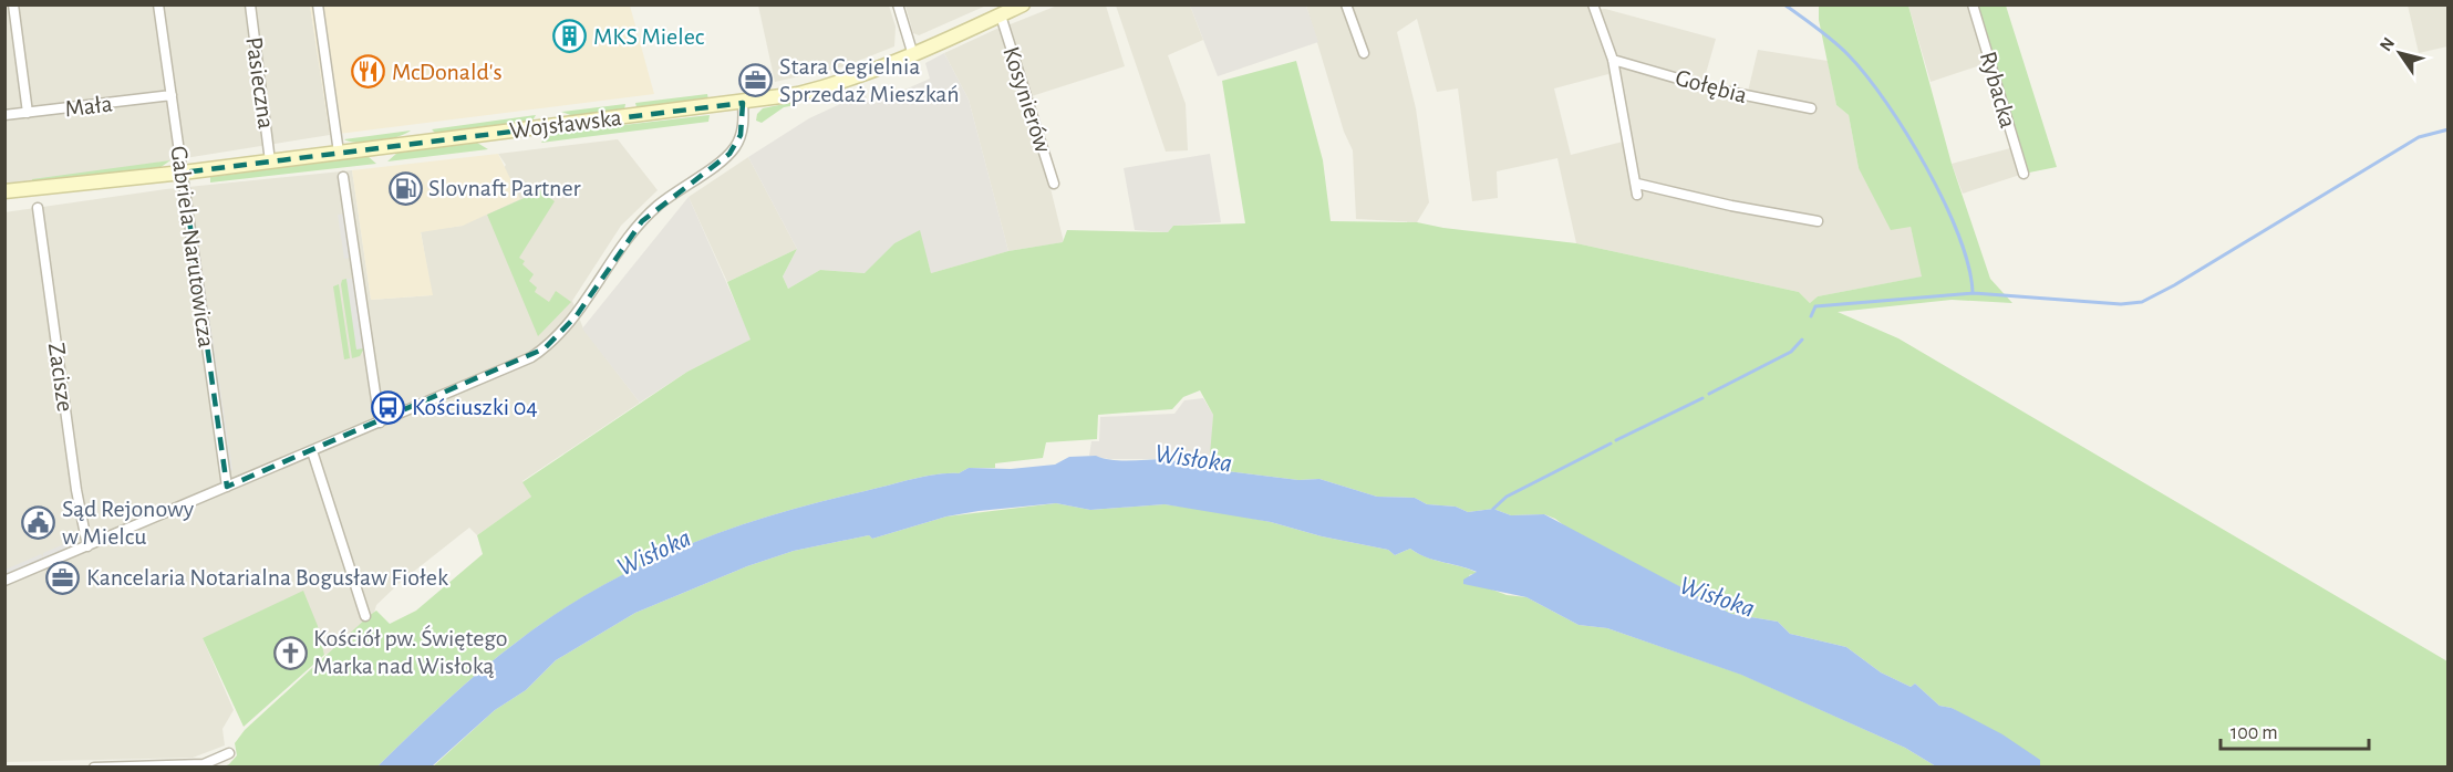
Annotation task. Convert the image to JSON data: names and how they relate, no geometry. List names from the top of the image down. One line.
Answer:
{"streets":{"street":["Pasieczna","Gołębia","Rybacka","Kosynierów","Mała","Wojsławska","Gabriela Narutowicza","Zacisze"]},"crossings":[["Pasieczna","Wojsławska"],["Kosynierów","Wojsławska"],["Mała","Gabriela Narutowicza"],["Wojsławska","Gabriela Narutowicza"]],"water":["Wisłoka"],"places":{"building":["MKS Mielec"],"restaurant":["McDonald's"],"office":["Stara Cegielnia Sprzedaż Mieszkań","Kancelaria Notarialna Bogusław Fiołek"],"fuel station":["Slovnaft Partner"],"bus stop":["Kościuszki 04"],"public building":["Sąd Rejonowy w Mielcu"],"church":["Kościół pw. Świętego Marka nad Wisłoką"]},"scale_bar":"100 m","north":"top left"}
